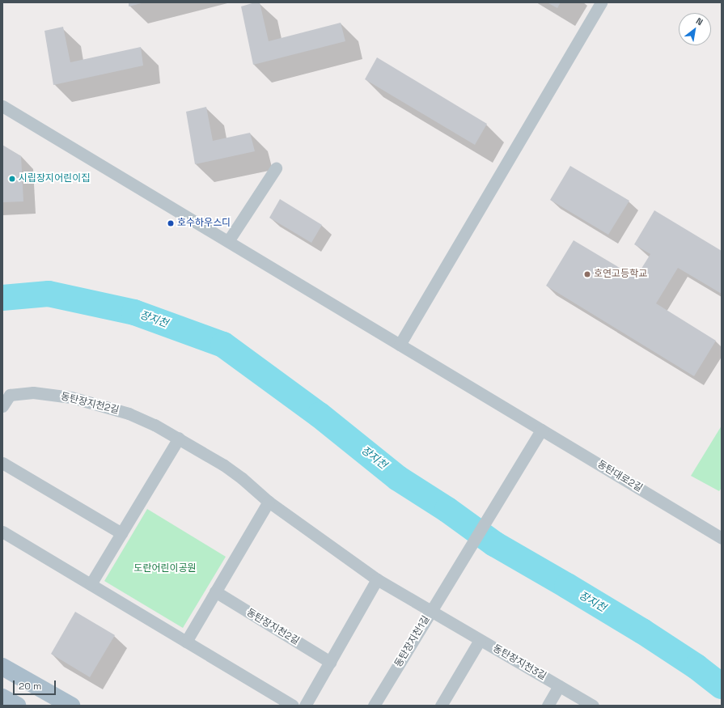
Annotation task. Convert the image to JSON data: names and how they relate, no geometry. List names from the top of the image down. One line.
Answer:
{"streets":{"street":["동탄장지천2길","동탄대로2길","동탄장지천1길","동탄장지천3길"]},"crossings":[["동탄장지천2길","동탄장지천1길"],["동탄장지천2길","동탄장지천3길"],["동탄대로2길","동탄장지천1길"],["동탄장지천1길","동탄장지천3길"]],"water":["장지천"],"parks":["도란어린이공원"],"places":["시립장지어린이집","호수하우스디","호연고등학교"],"scale_bar":"20 m","north":"top right"}
